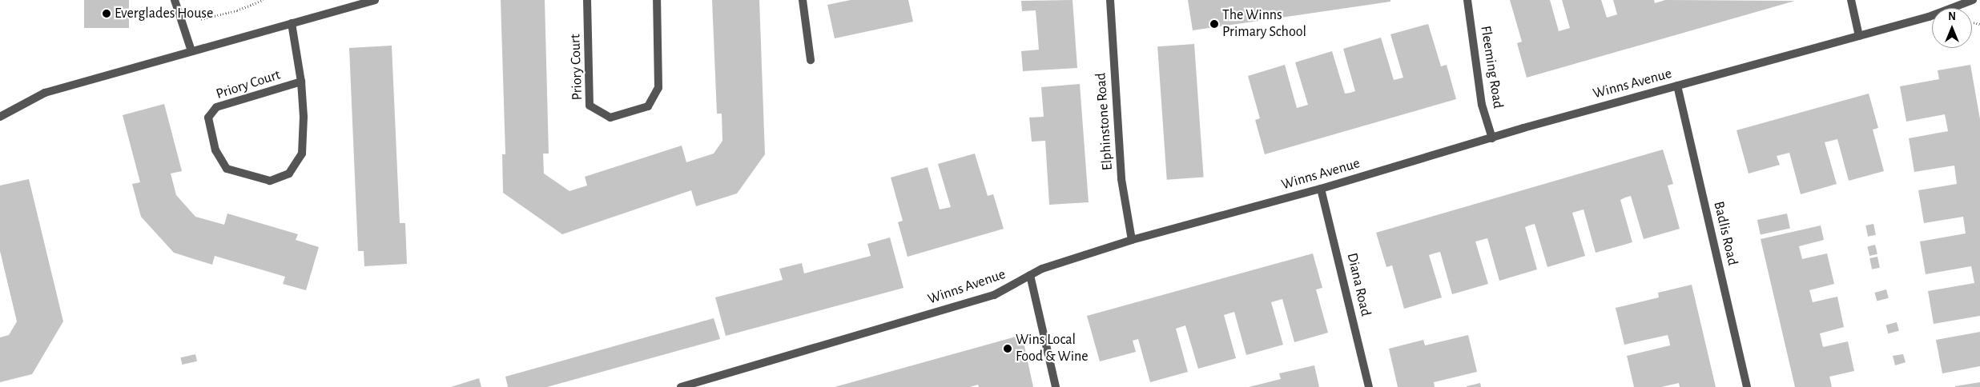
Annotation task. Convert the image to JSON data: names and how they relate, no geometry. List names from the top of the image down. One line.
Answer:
{"streets":{"street":["Priory Court","Fleeming Road","Winns Avenue","Elphinstone Road","Badlis Road","Diana Road"]},"crossings":[["Fleeming Road","Winns Avenue"],["Winns Avenue","Elphinstone Road"],["Winns Avenue","Badlis Road"],["Winns Avenue","Diana Road"]],"places":["Everglades House","The Winns Primary School","Wins Local Food & Wine"],"north":"top"}
